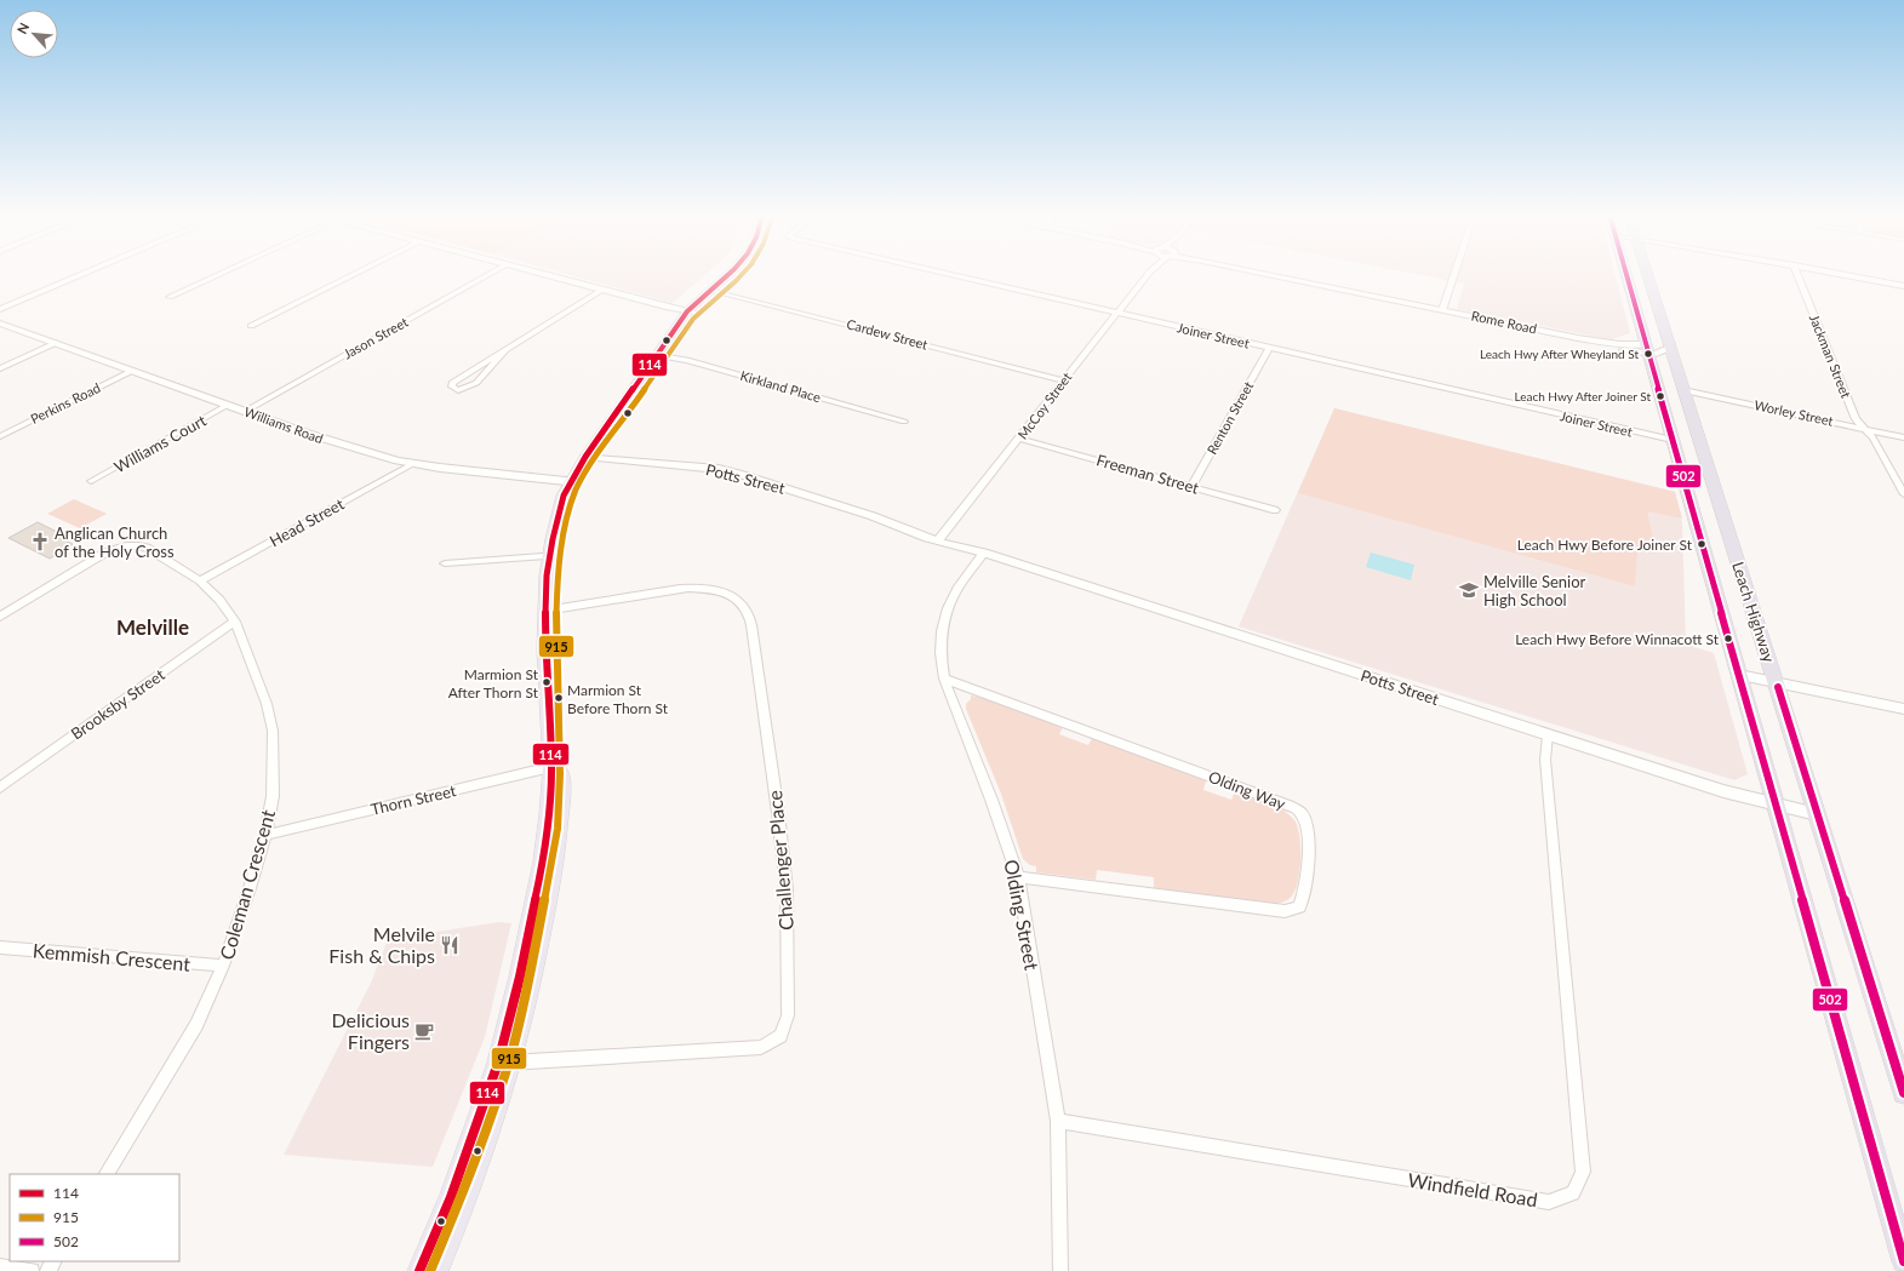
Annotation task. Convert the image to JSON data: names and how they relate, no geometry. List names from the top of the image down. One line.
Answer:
{"streets":{"highway":["Leach Highway"],"street":["Rome Road","Cardew Street","Joiner Street","Jason Street","Jackman Street","Kirkland Place","Perkins Road","McCoy Street","Worley Street","Renton Street","Williams Road","Williams Court","Freeman Street","Potts Street","Head Street","Brooksby Street","Olding Way","Thorn Street","Challenger Place","Coleman Crescent","Olding Street","Kemmish Crescent","Windfield Road"]},"crossings":[["Rome Road","Leach Highway"],["Cardew Street","McCoy Street"],["Joiner Street","McCoy Street"],["Joiner Street","Renton Street"],["Joiner Street","Leach Highway"],["Jason Street","Williams Road"],["Jackman Street","Worley Street"],["Perkins Road","Williams Road"],["McCoy Street","Freeman Street"],["McCoy Street","Potts Street"],["Worley Street","Leach Highway"],["Renton Street","Freeman Street"],["Williams Road","Williams Court"],["Williams Road","Head Street"],["Potts Street","Leach Highway"],["Potts Street","Olding Street"],["Potts Street","Windfield Road"],["Head Street","Coleman Crescent"],["Brooksby Street","Coleman Crescent"],["Olding Way","Olding Street"],["Thorn Street","Coleman Crescent"],["Coleman Crescent","Kemmish Crescent"],["Olding Street","Windfield Road"]],"districts":["Melville"],"places":{"other":["Leach Hwy After Wheyland St","Leach Hwy After Joiner St","Leach Hwy Before Joiner St","Leach Hwy Before Winnacott St","Marmion St After Thorn St","Marmion St Before Thorn St"],"church":["Anglican Church of the Holy Cross"],"school or university":["Melville Senior High School"],"restaurant":["Melvile Fish & Chips"],"cafe":["Delicious Fingers"]},"lines":["transit line 114","transit line 915","transit line 502"],"legend":["114","915","502"],"north":"top left"}
